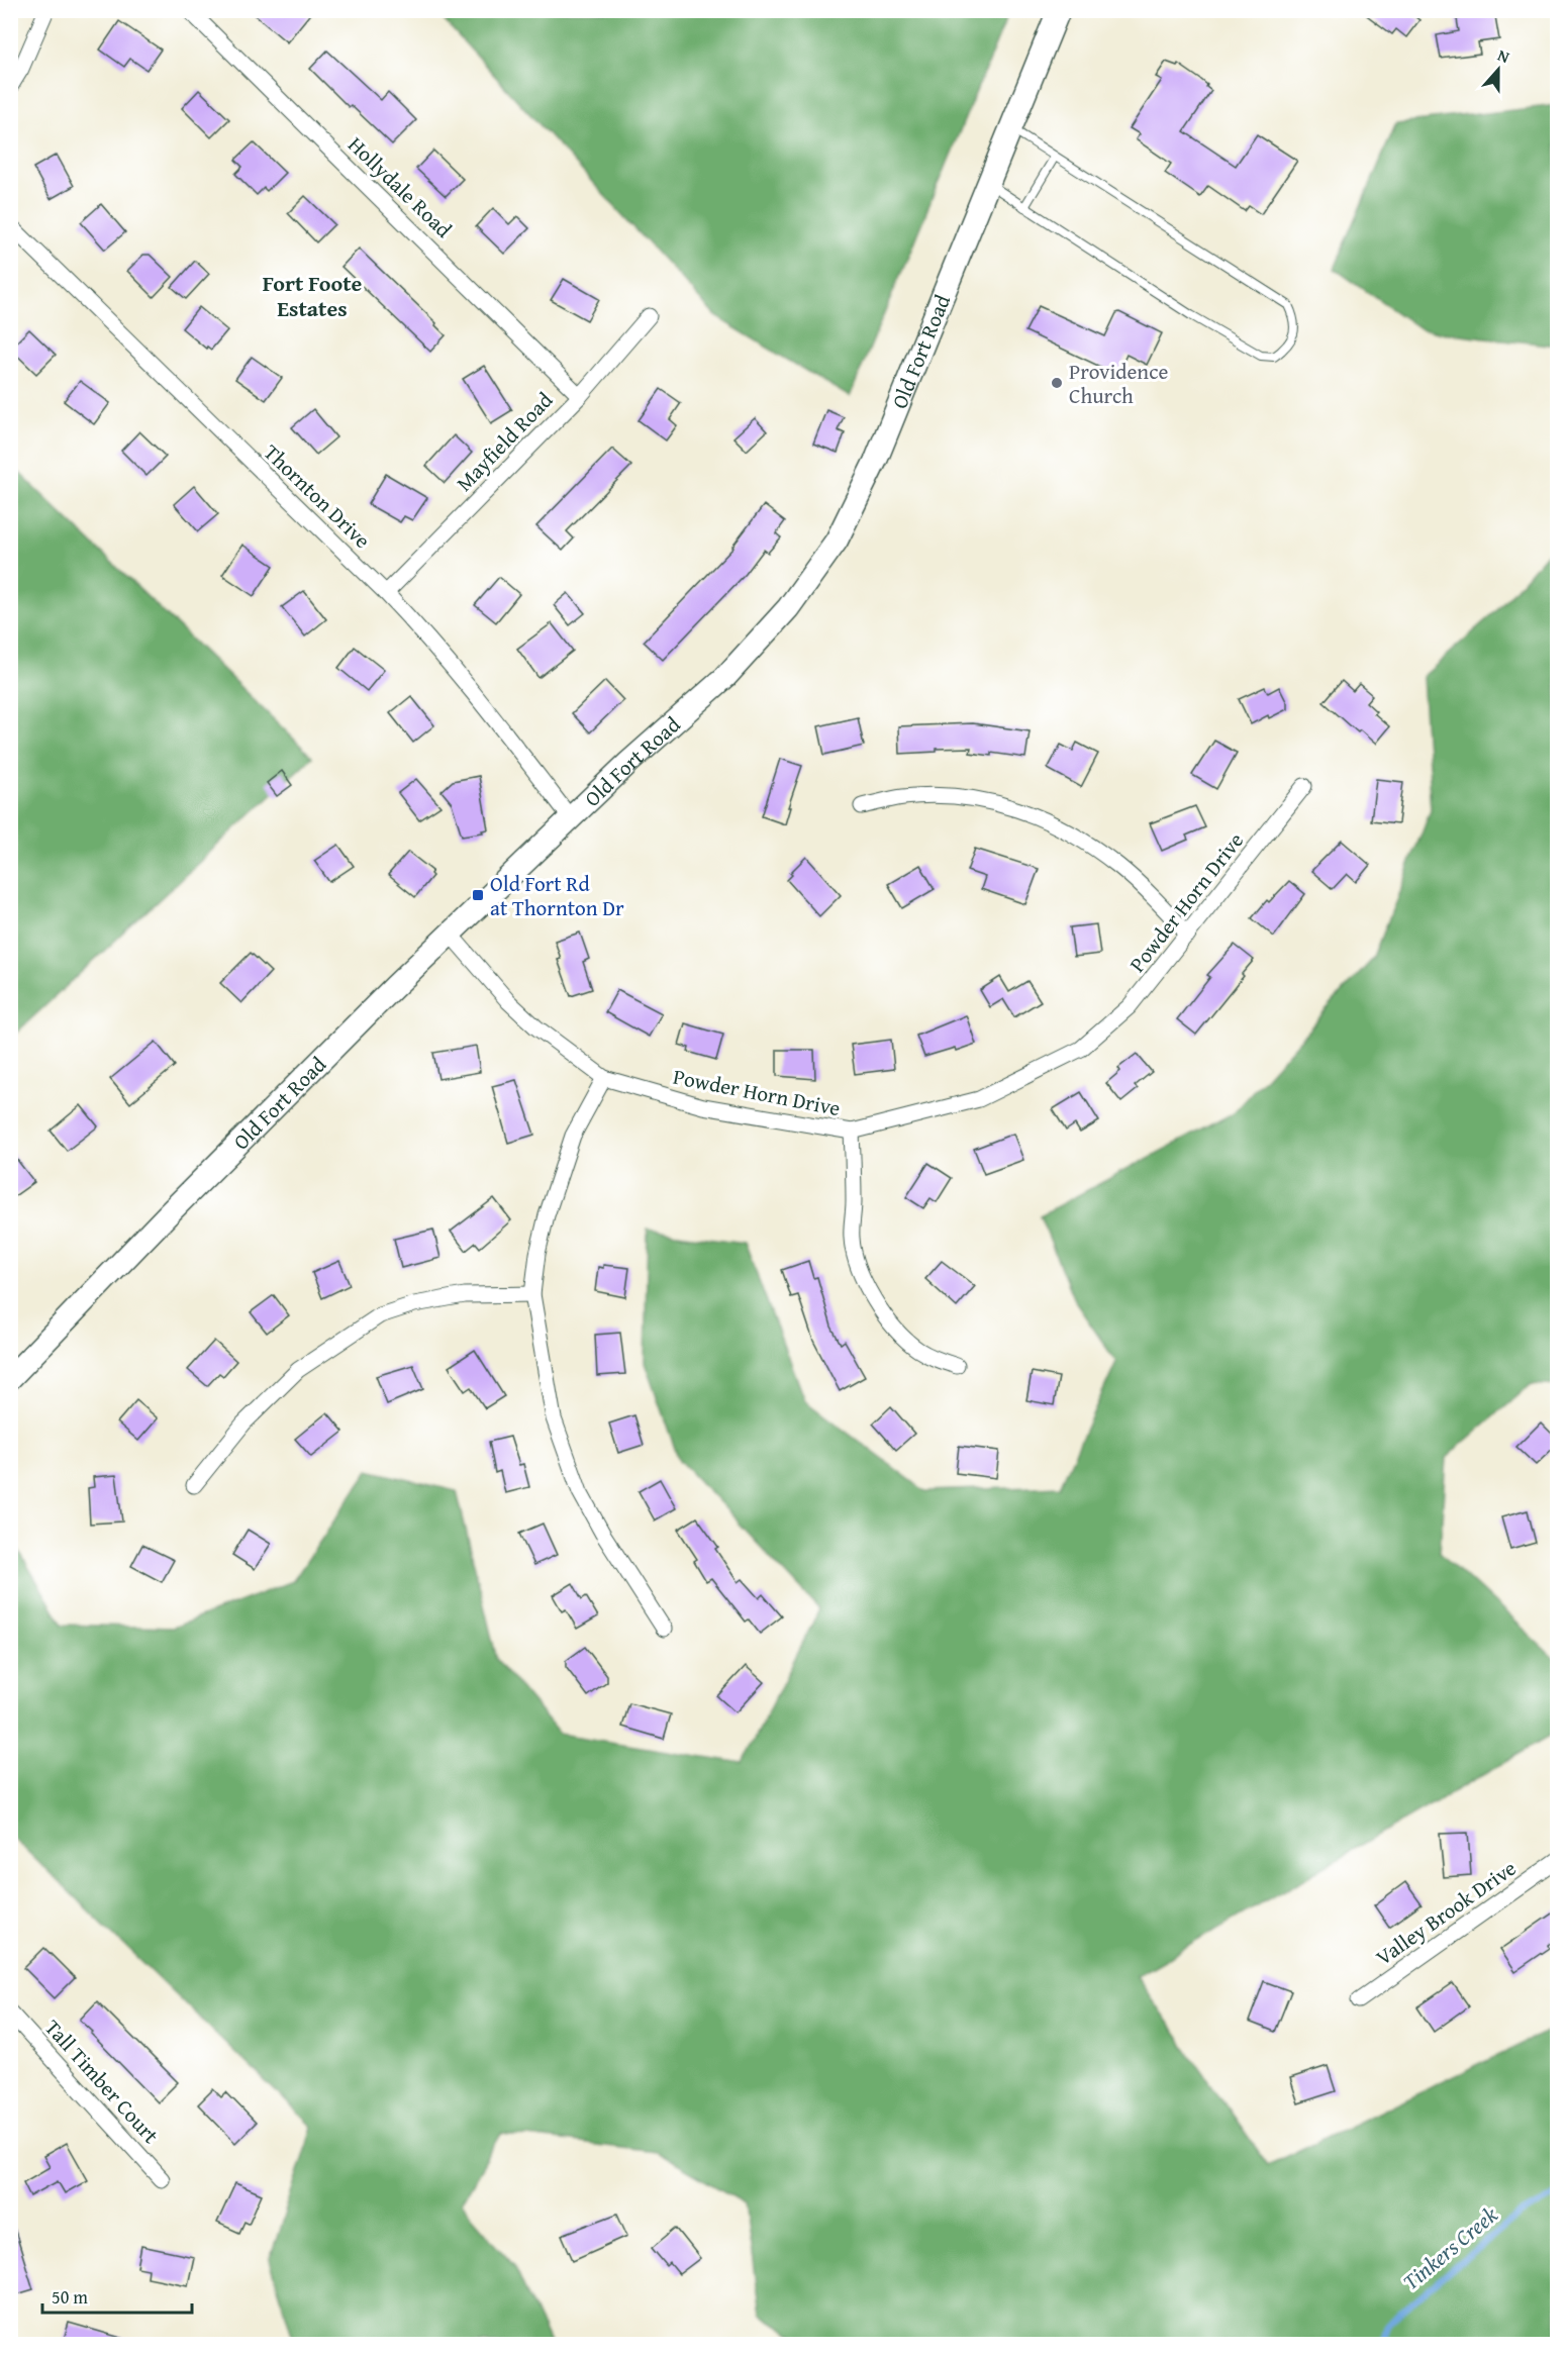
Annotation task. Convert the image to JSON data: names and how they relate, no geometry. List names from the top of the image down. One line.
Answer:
{"streets":{"main road":["Old Fort Road"],"street":["Hollydale Road","Mayfield Road","Thornton Drive","Powder Horn Drive","Valley Brook Drive","Tall Timber Court"]},"crossings":[["Hollydale Road","Mayfield Road"],["Old Fort Road","Thornton Drive"],["Old Fort Road","Powder Horn Drive"],["Mayfield Road","Thornton Drive"]],"districts":["Fort Foote Estates"],"water":["Tinkers Creek"],"places":{"other":["Providence Church"],"transit":["Old Fort Rd at Thornton Dr"]},"scale_bar":"50 m","north":"top"}
